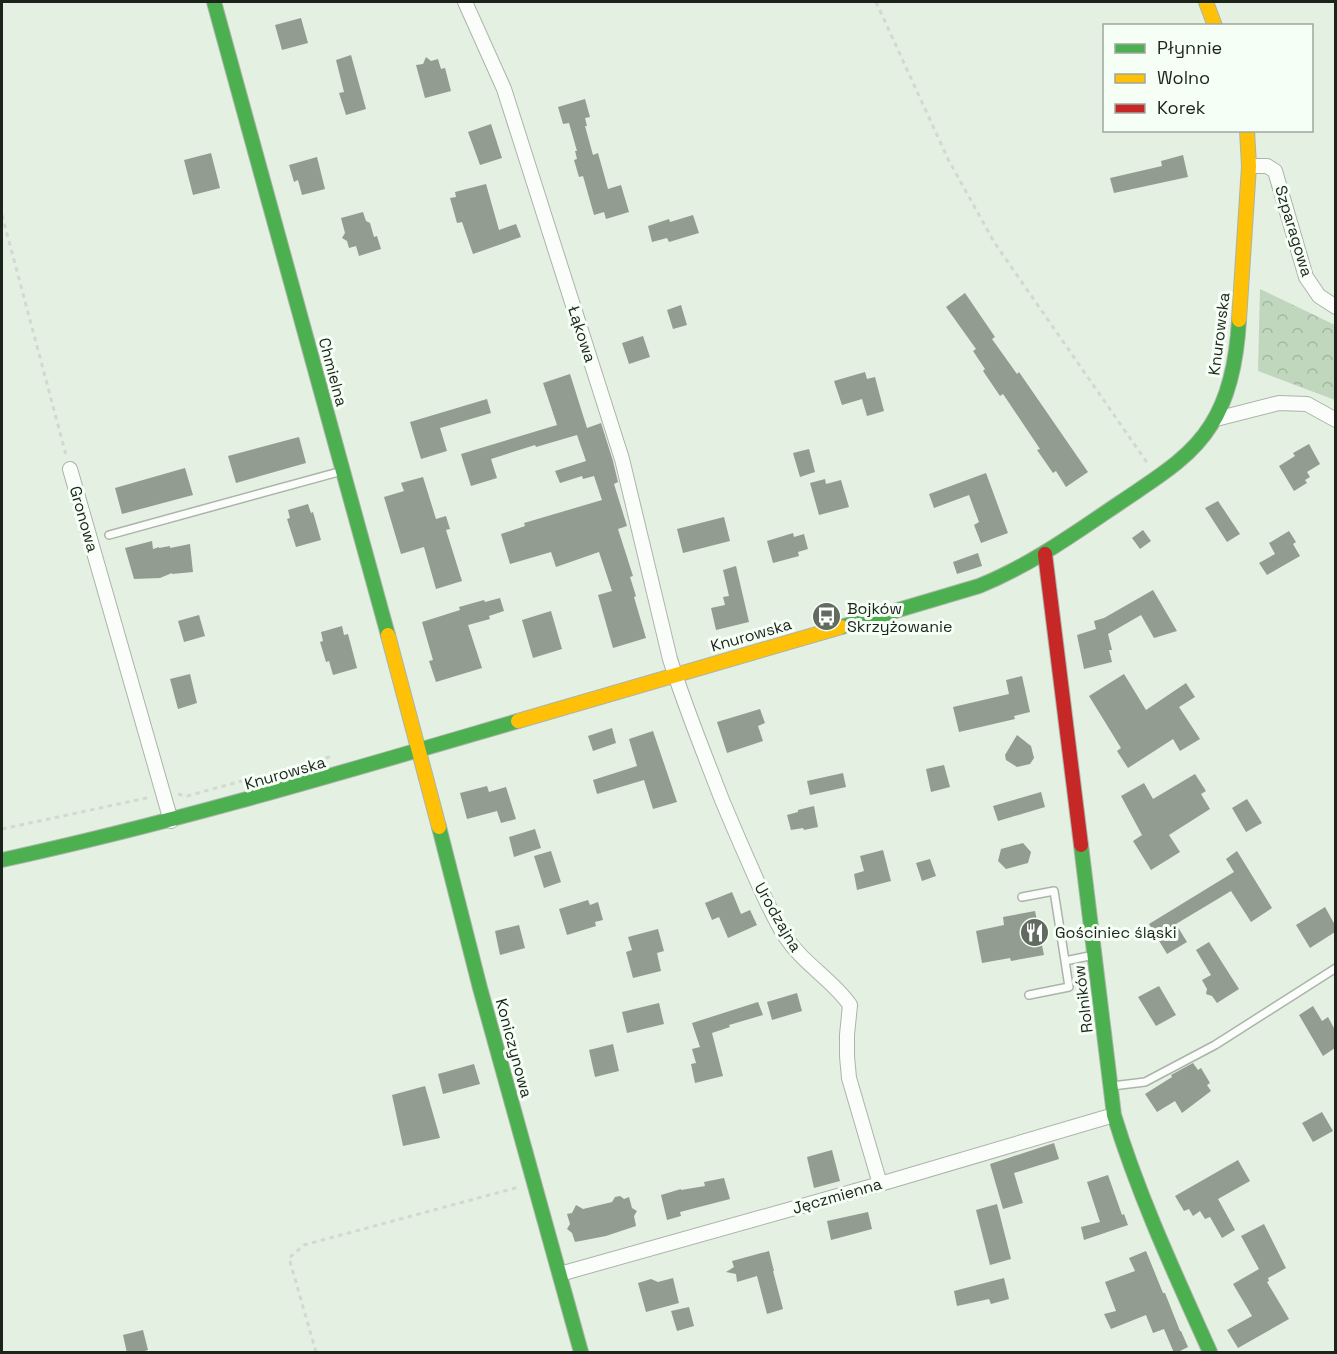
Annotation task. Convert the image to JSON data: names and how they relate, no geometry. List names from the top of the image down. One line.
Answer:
{"streets":{"street":["Szparagowa","Łąkowa","Knurowska","Chmielna","Gronowa","Urodzajna","Rolników","Koniczynowa","Jęczmienna"]},"crossings":[["Szparagowa","Knurowska"],["Łąkowa","Knurowska"],["Łąkowa","Urodzajna"],["Knurowska","Chmielna"],["Knurowska","Gronowa"],["Knurowska","Urodzajna"],["Knurowska","Rolników"],["Knurowska","Koniczynowa"],["Chmielna","Koniczynowa"],["Urodzajna","Jęczmienna"],["Rolników","Jęczmienna"],["Koniczynowa","Jęczmienna"]],"places":{"bus stop":["Bojków Skrzyżowanie"],"restaurant":["Gościniec śląski"]},"legend":["Płynnie","Wolno","Korek"]}
